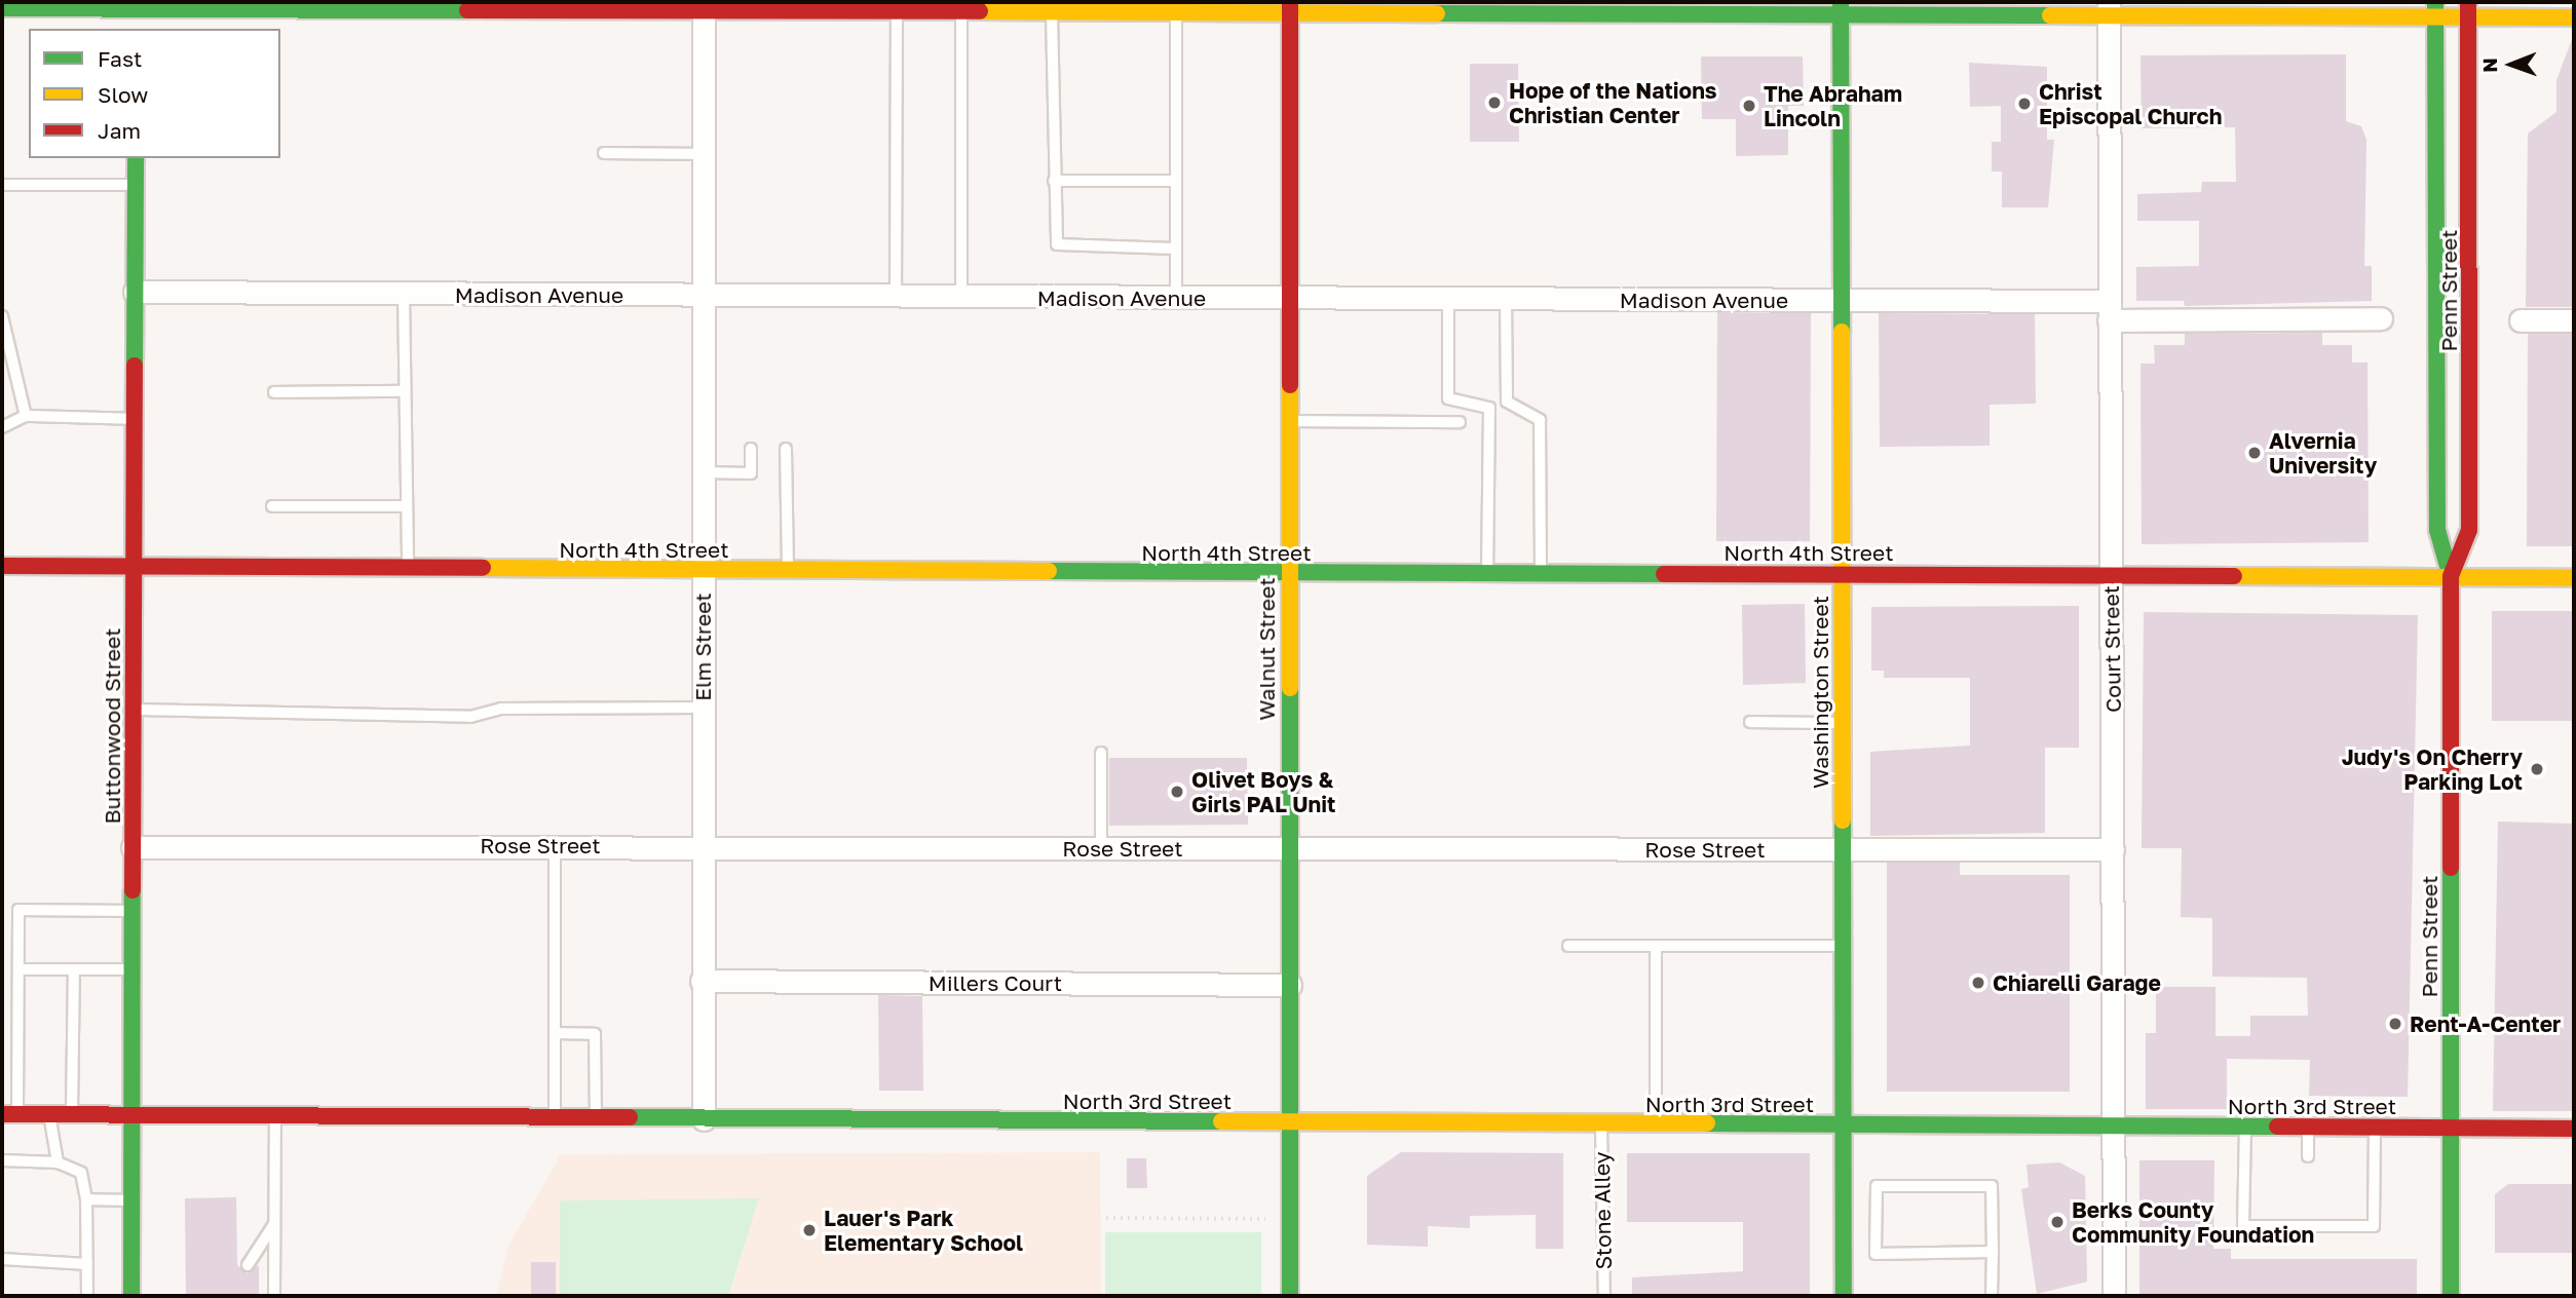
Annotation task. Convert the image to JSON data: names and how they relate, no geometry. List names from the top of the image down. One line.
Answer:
{"streets":{"main road":["Penn Street","North 4th Street","Walnut Street","Washington Street","Buttonwood Street","North 3rd Street"],"street":["Madison Avenue","Elm Street","Court Street","Rose Street","Millers Court"],"lane":["Stone Alley"]},"crossings":[["Penn Street","North 4th Street"],["Penn Street","North 3rd Street"],["Madison Avenue","Elm Street"],["Madison Avenue","Walnut Street"],["Madison Avenue","Court Street"],["Madison Avenue","Washington Street"],["Madison Avenue","Buttonwood Street"],["North 4th Street","Elm Street"],["North 4th Street","Walnut Street"],["North 4th Street","Court Street"],["North 4th Street","Washington Street"],["North 4th Street","Buttonwood Street"],["Elm Street","Rose Street"],["Elm Street","Millers Court"],["Elm Street","North 3rd Street"],["Walnut Street","Rose Street"],["Walnut Street","Millers Court"],["Walnut Street","North 3rd Street"],["Court Street","Rose Street"],["Court Street","North 3rd Street"],["Washington Street","Rose Street"],["Washington Street","North 3rd Street"],["Buttonwood Street","Rose Street"],["Buttonwood Street","North 3rd Street"],["North 3rd Street","Stone Alley"]],"places":["Hope of the Nations Christian Center","Christ Episcopal Church","The Abraham Lincoln","Alvernia University","Judy's On Cherry Parking Lot","Olivet Boys & Girls PAL Unit","Chiarelli Garage","Rent-A-Center","Berks County Community Foundation","Lauer's Park Elementary School"],"legend":["Fast","Slow","Jam"],"north":"left"}
